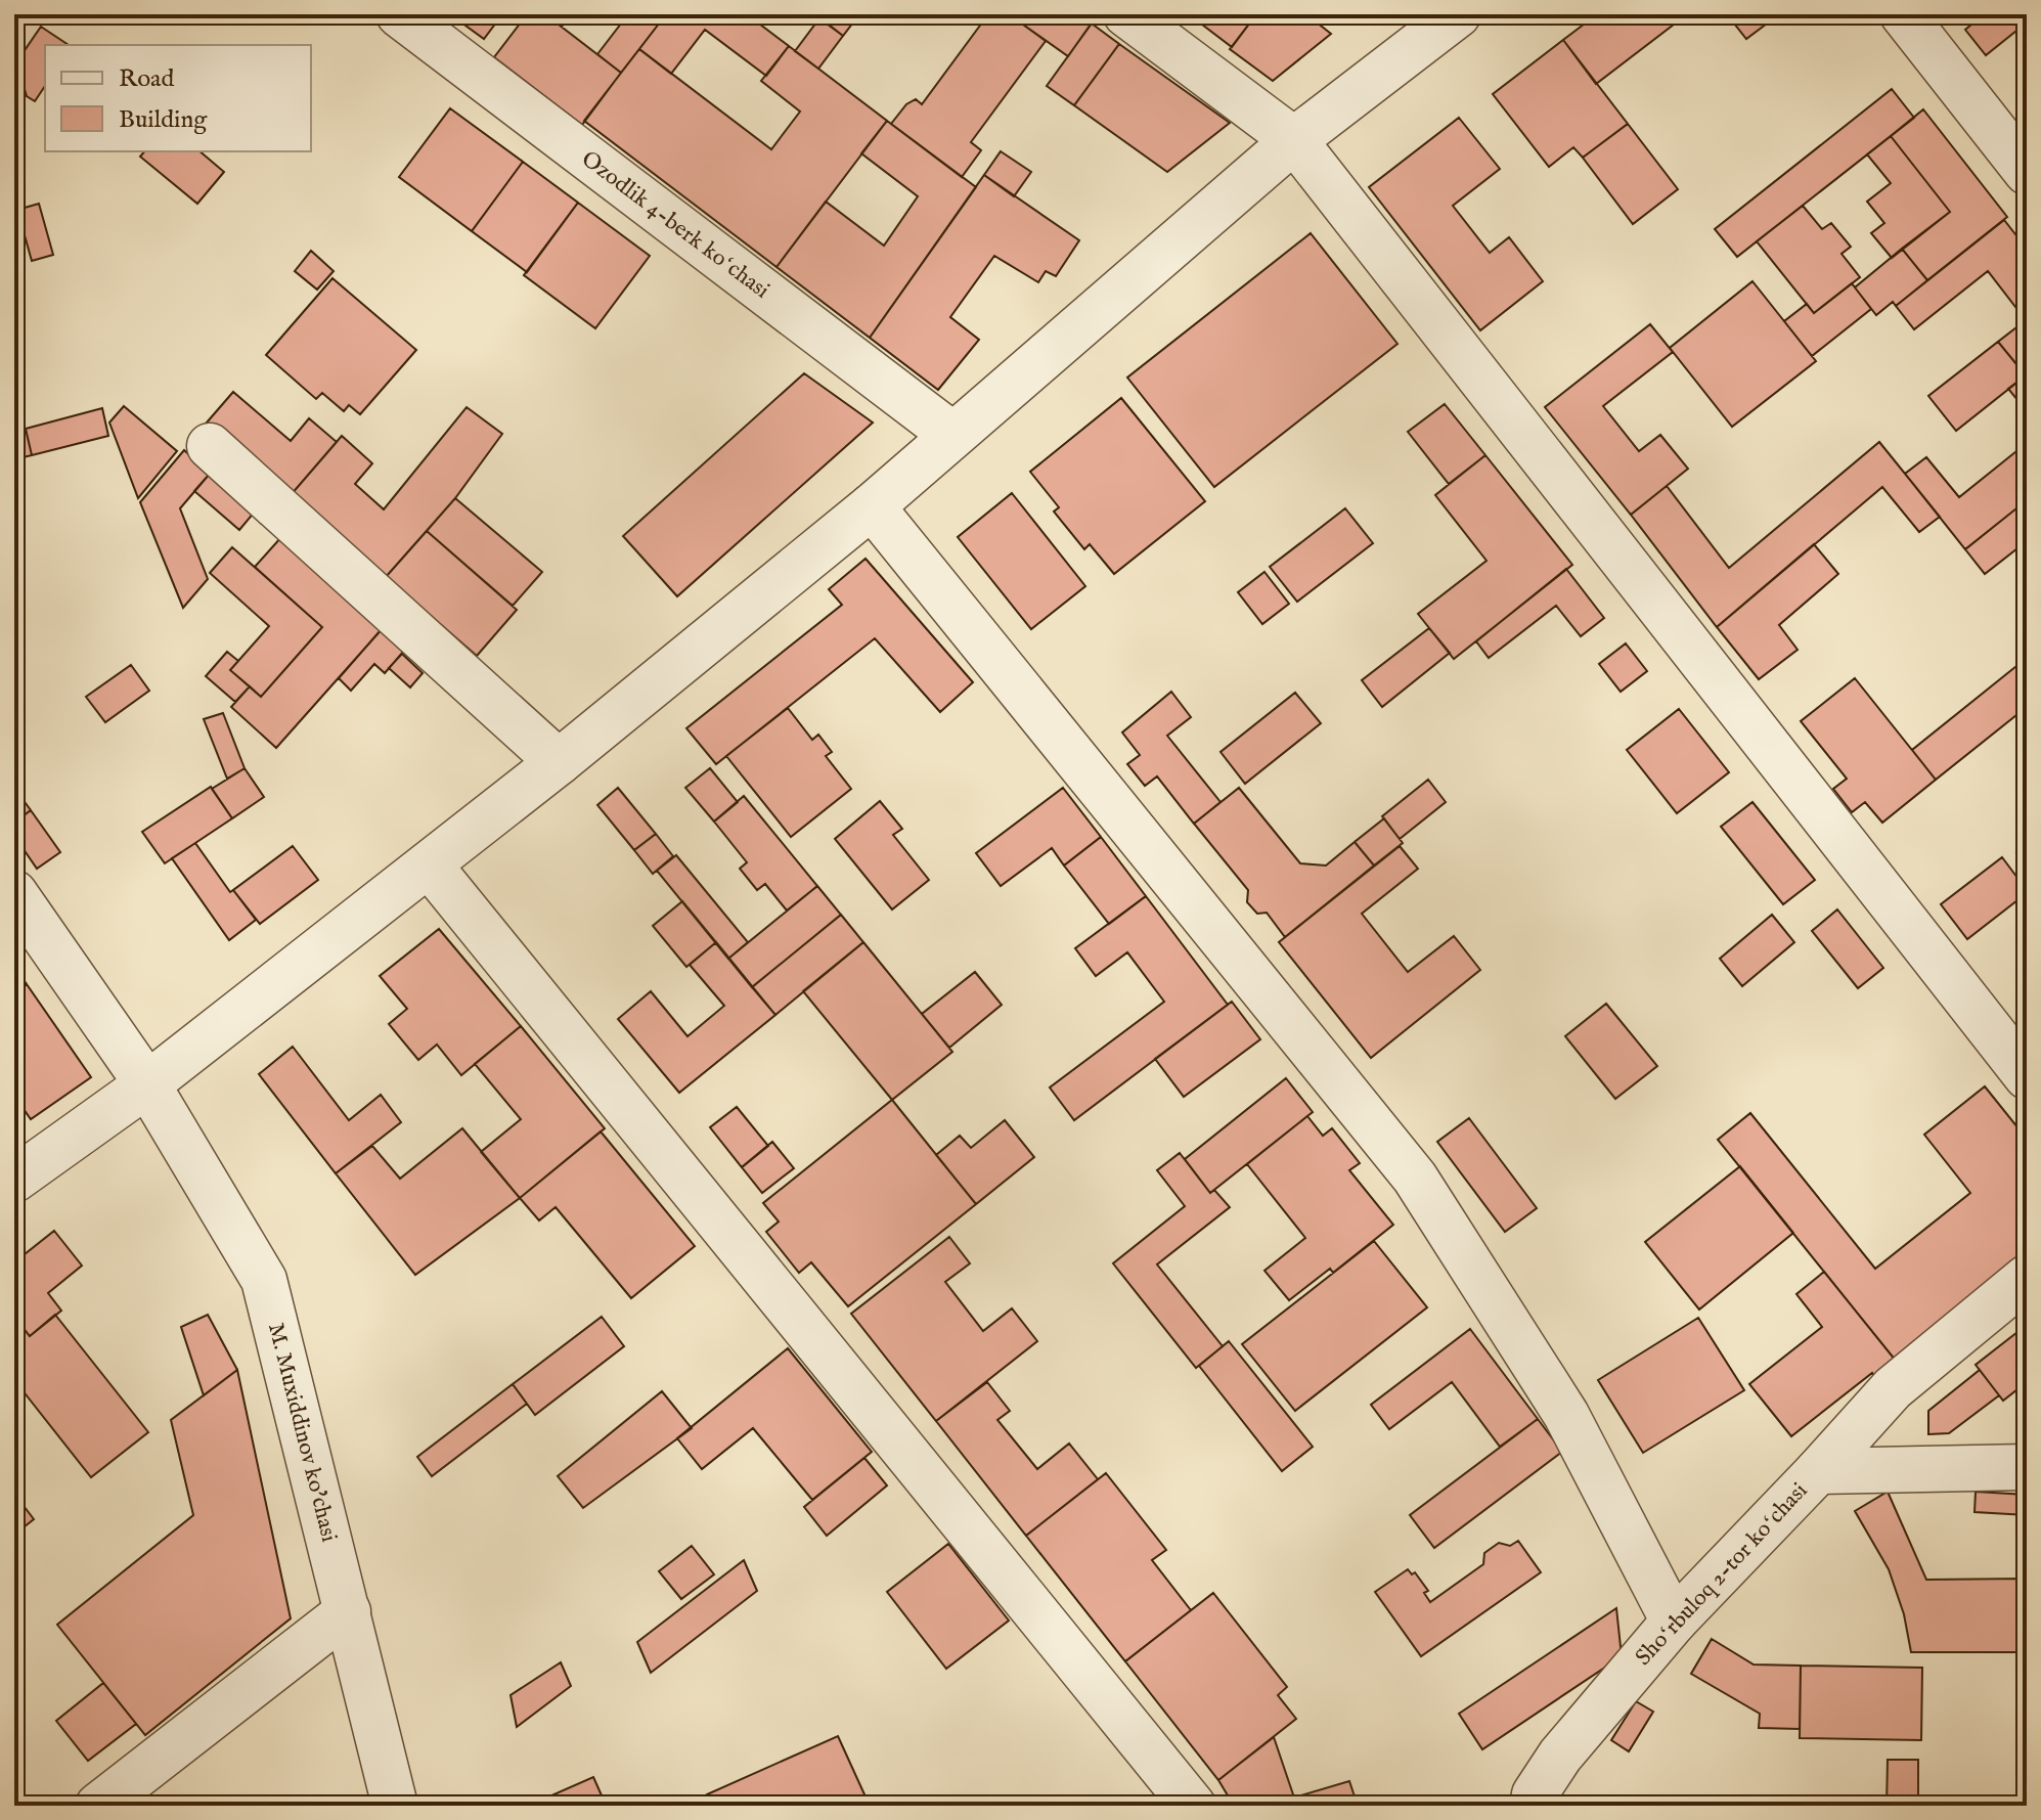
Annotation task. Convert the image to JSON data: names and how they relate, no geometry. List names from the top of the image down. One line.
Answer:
{"streets":{"street":["Ozodlik 4-berk koʻchasi","M. Muxiddinov ko'chasi","Shoʻrbuloq 2-tor koʻchasi"]},"legend":["Road","Building"]}
